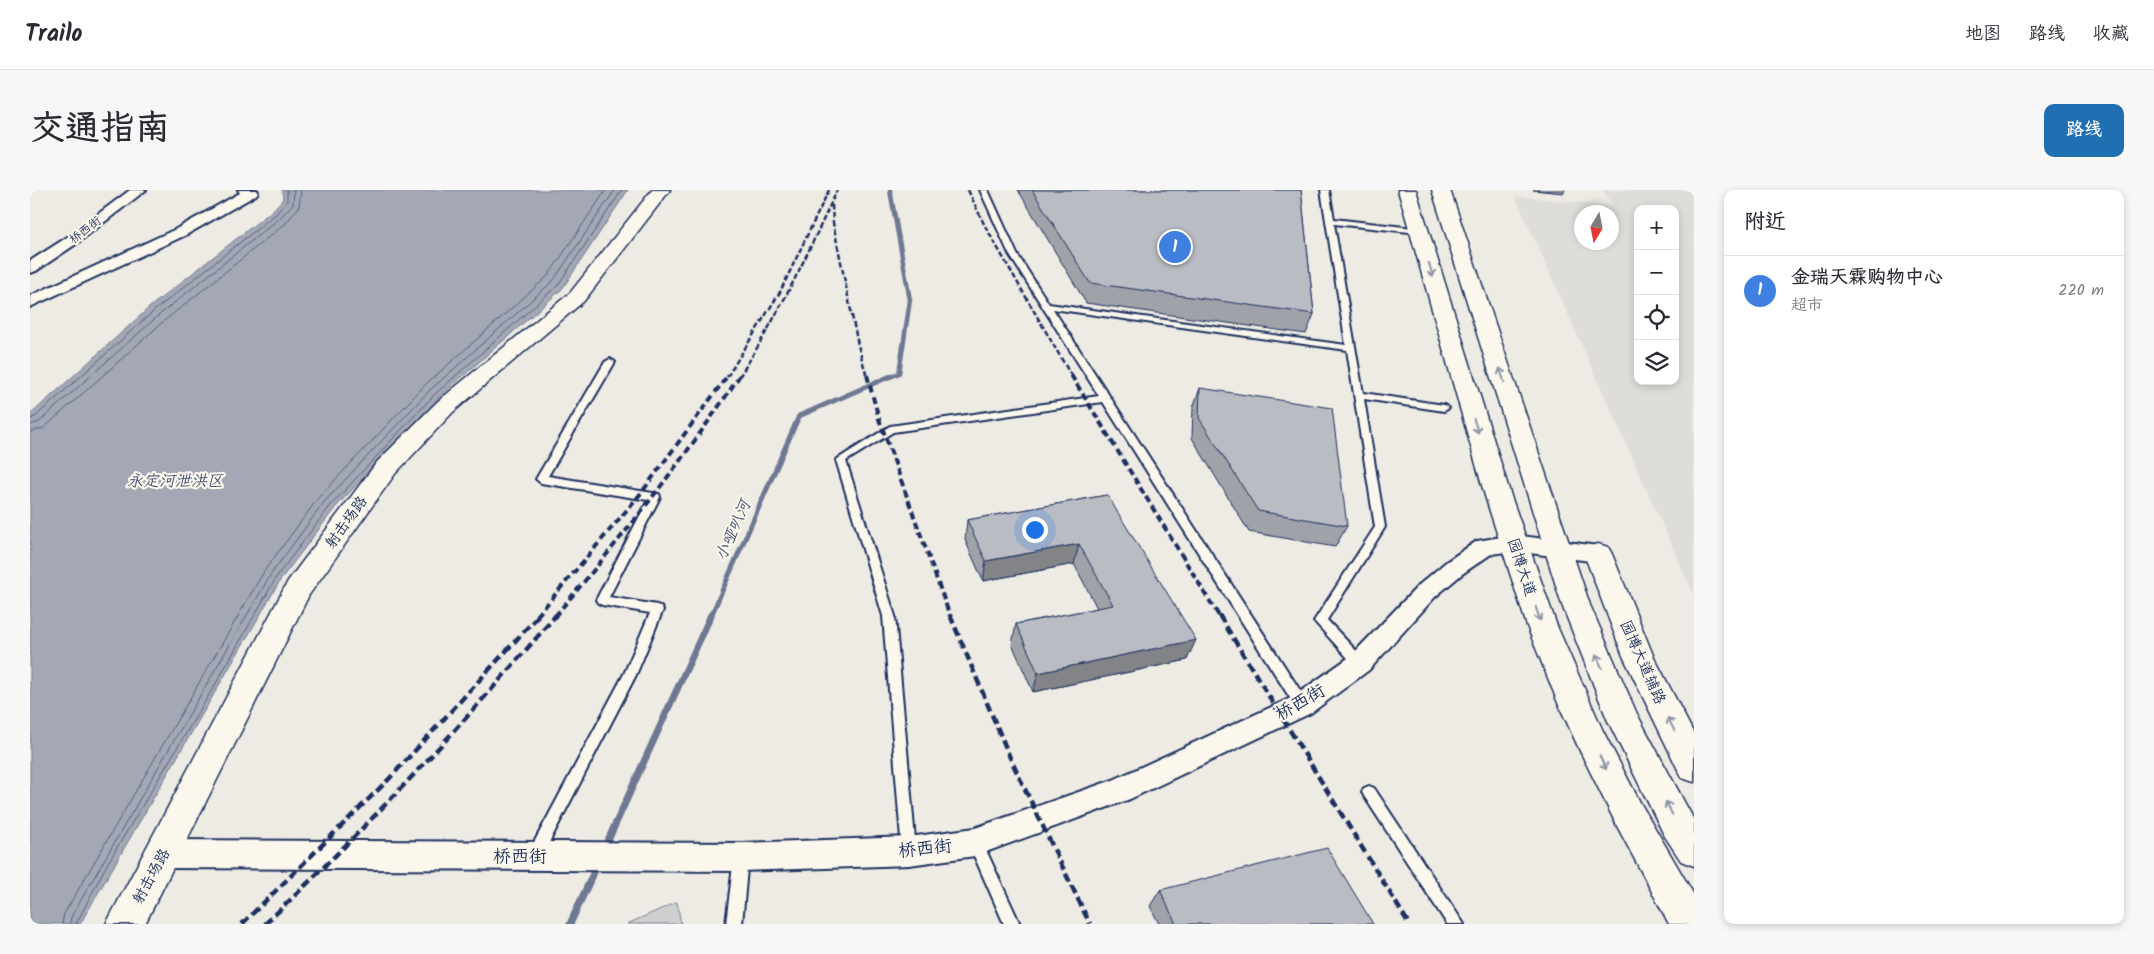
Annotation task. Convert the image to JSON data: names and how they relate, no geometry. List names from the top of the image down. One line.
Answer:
{"streets":{"main road":["射击场路","园博大道","园博大道辅路"],"street":["桥西街"]},"crossings":[["桥西街","射击场路"],["桥西街","园博大道"],["桥西街","园博大道辅路"]],"water":["永定河泄洪区","小哑叭河"],"north":"bottom","page":{"header":"Trailo","nav":["地图","路线","收藏"],"title":"交通指南","buttons":"路线","heading":"附近","map_buttons":["+","−"],"pins":"1","list":[{"mark":"1","name":"金瑞天霖购物中心","note":"超市","value":"220 m"}]}}
